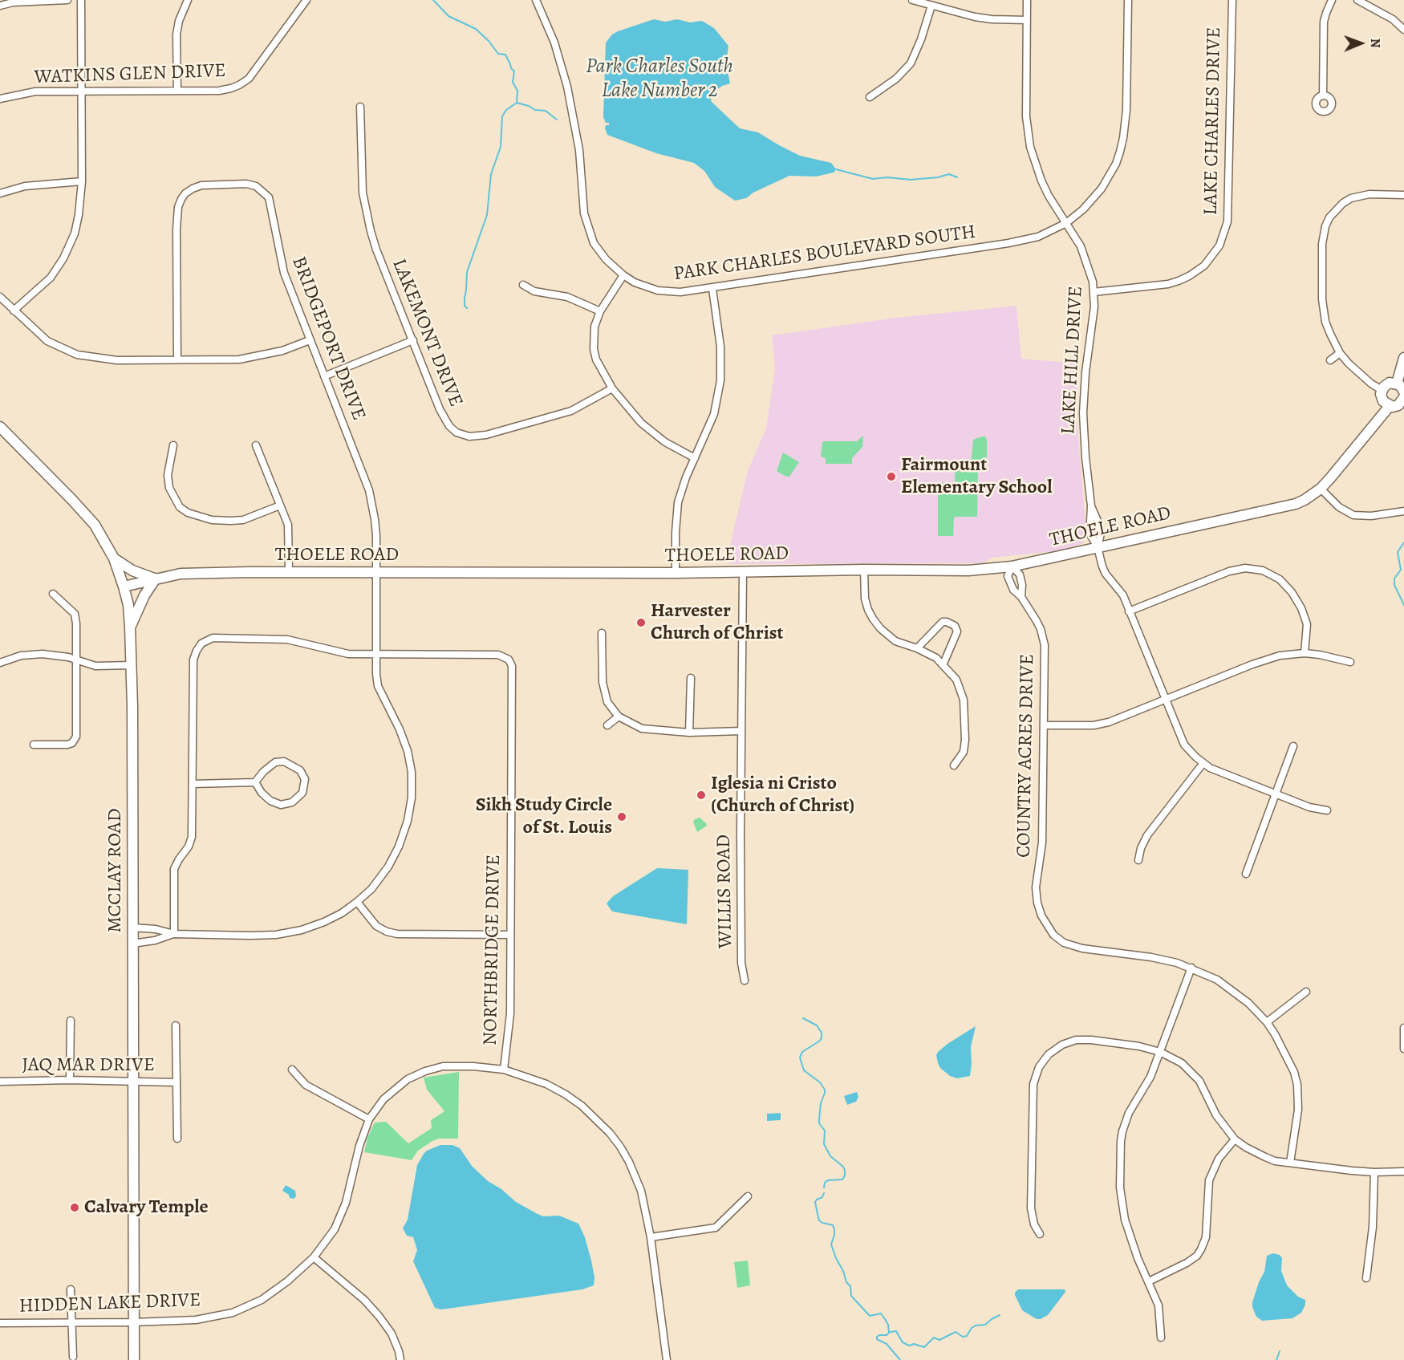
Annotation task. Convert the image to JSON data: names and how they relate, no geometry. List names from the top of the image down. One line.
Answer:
{"streets":{"main road":["THOELE ROAD","MCCLAY ROAD"],"street":["WATKINS GLEN DRIVE","LAKE CHARLES DRIVE","PARK CHARLES BOULEVARD SOUTH","LAKEMONT DRIVE","BRIDGEPORT DRIVE","LAKE HILL DRIVE","COUNTRY ACRES DRIVE","WILLIS ROAD","NORTHBRIDGE DRIVE","JAQ MAR DRIVE","HIDDEN LAKE DRIVE"]},"crossings":[["LAKE CHARLES DRIVE","LAKE HILL DRIVE"],["PARK CHARLES BOULEVARD SOUTH","LAKE HILL DRIVE"],["BRIDGEPORT DRIVE","THOELE ROAD"],["BRIDGEPORT DRIVE","NORTHBRIDGE DRIVE"],["LAKE HILL DRIVE","THOELE ROAD"],["THOELE ROAD","COUNTRY ACRES DRIVE"],["THOELE ROAD","MCCLAY ROAD"],["THOELE ROAD","WILLIS ROAD"],["MCCLAY ROAD","JAQ MAR DRIVE"],["MCCLAY ROAD","HIDDEN LAKE DRIVE"],["NORTHBRIDGE DRIVE","HIDDEN LAKE DRIVE"]],"water":["Park Charles South Lake Number 2"],"places":["Fairmount Elementary School","Harvester Church of Christ","Iglesia ni Cristo (Church of Christ)","Sikh Study Circle of St. Louis","Calvary Temple"],"north":"right"}
